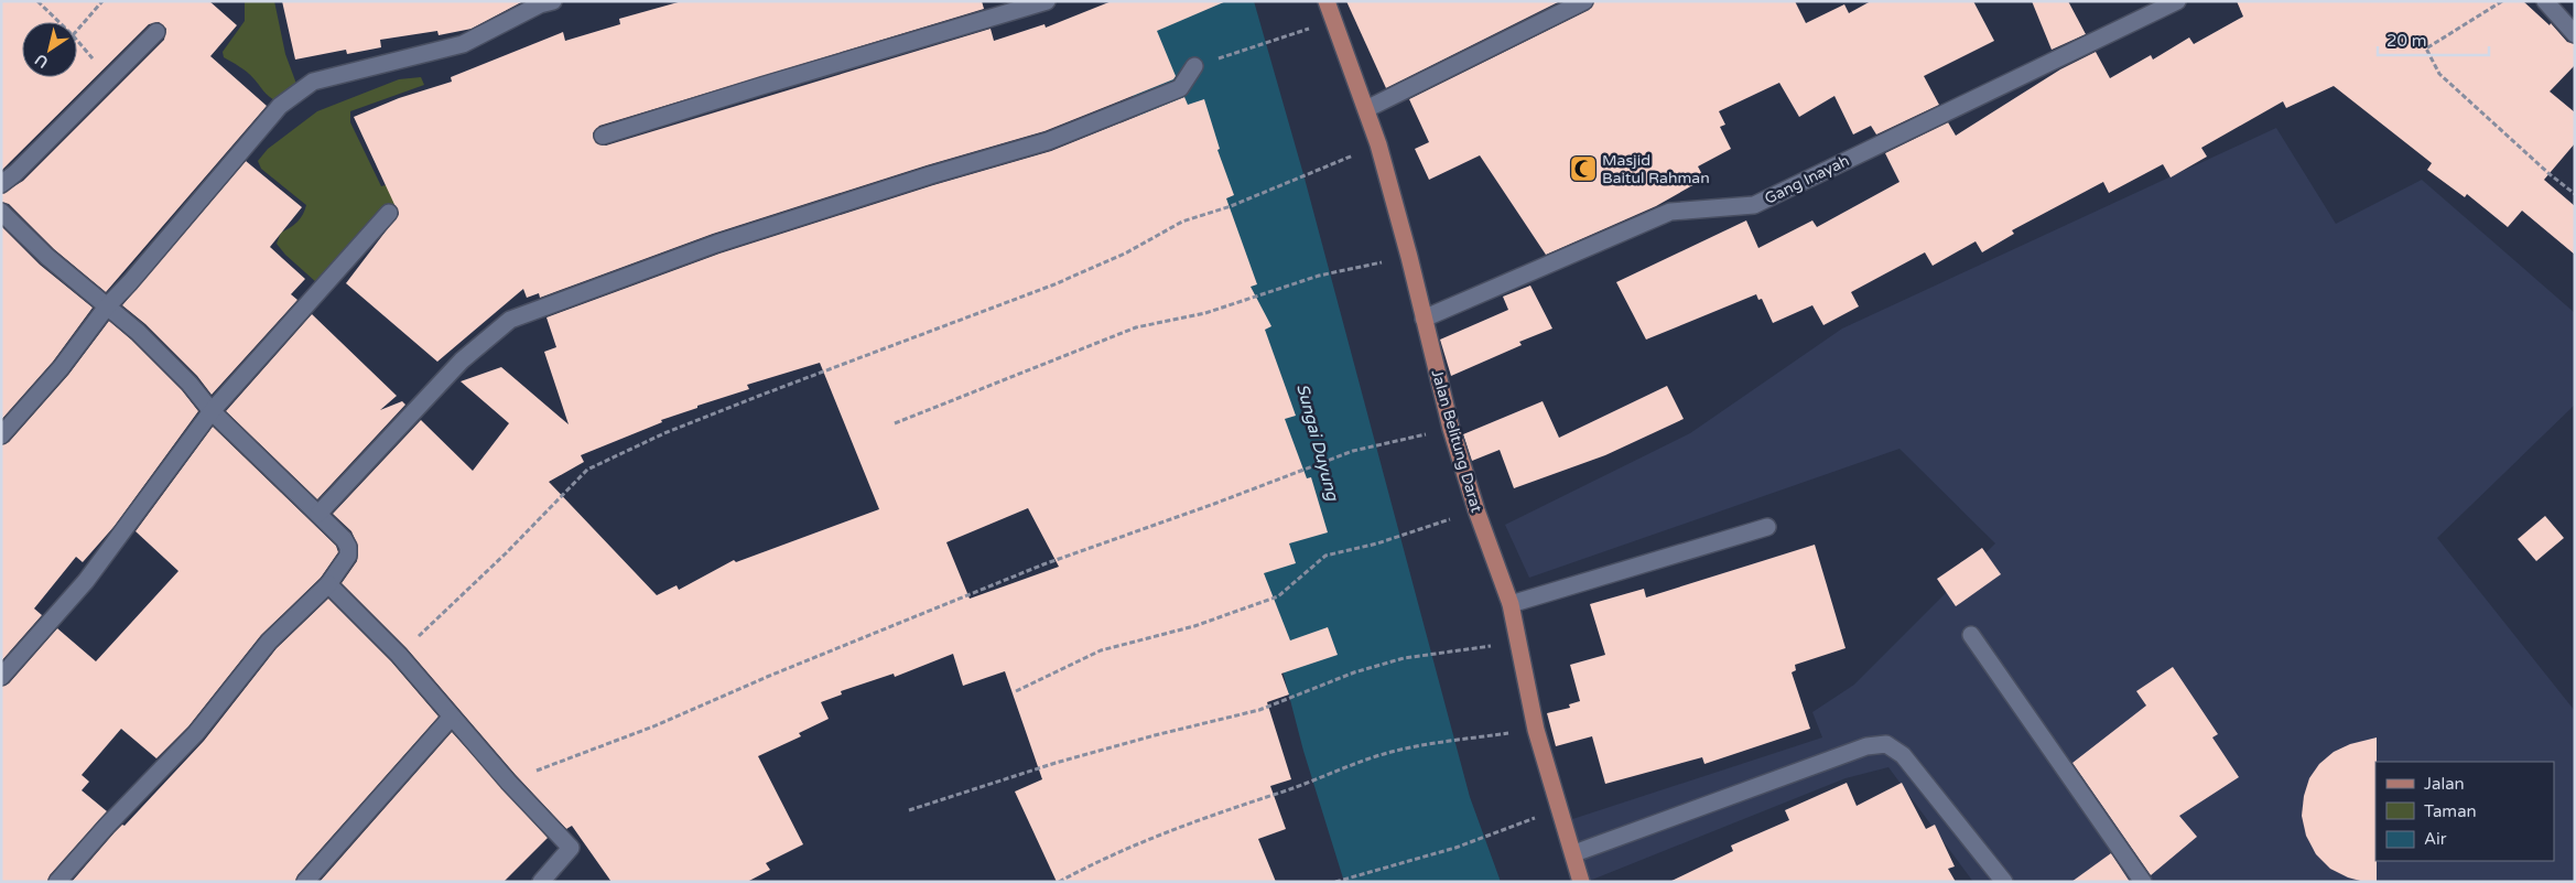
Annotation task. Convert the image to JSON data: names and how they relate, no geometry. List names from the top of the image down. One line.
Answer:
{"streets":{"main road":["Jalan Belitung Darat"],"street":["Gang Inayah"]},"crossings":[["Gang Inayah","Jalan Belitung Darat"]],"water":["Sungai Duyung"],"places":{"mosque":["Masjid Baitul Rahman"]},"legend":["Jalan","Taman","Air"],"scale_bar":"20 m","north":"bottom left"}
